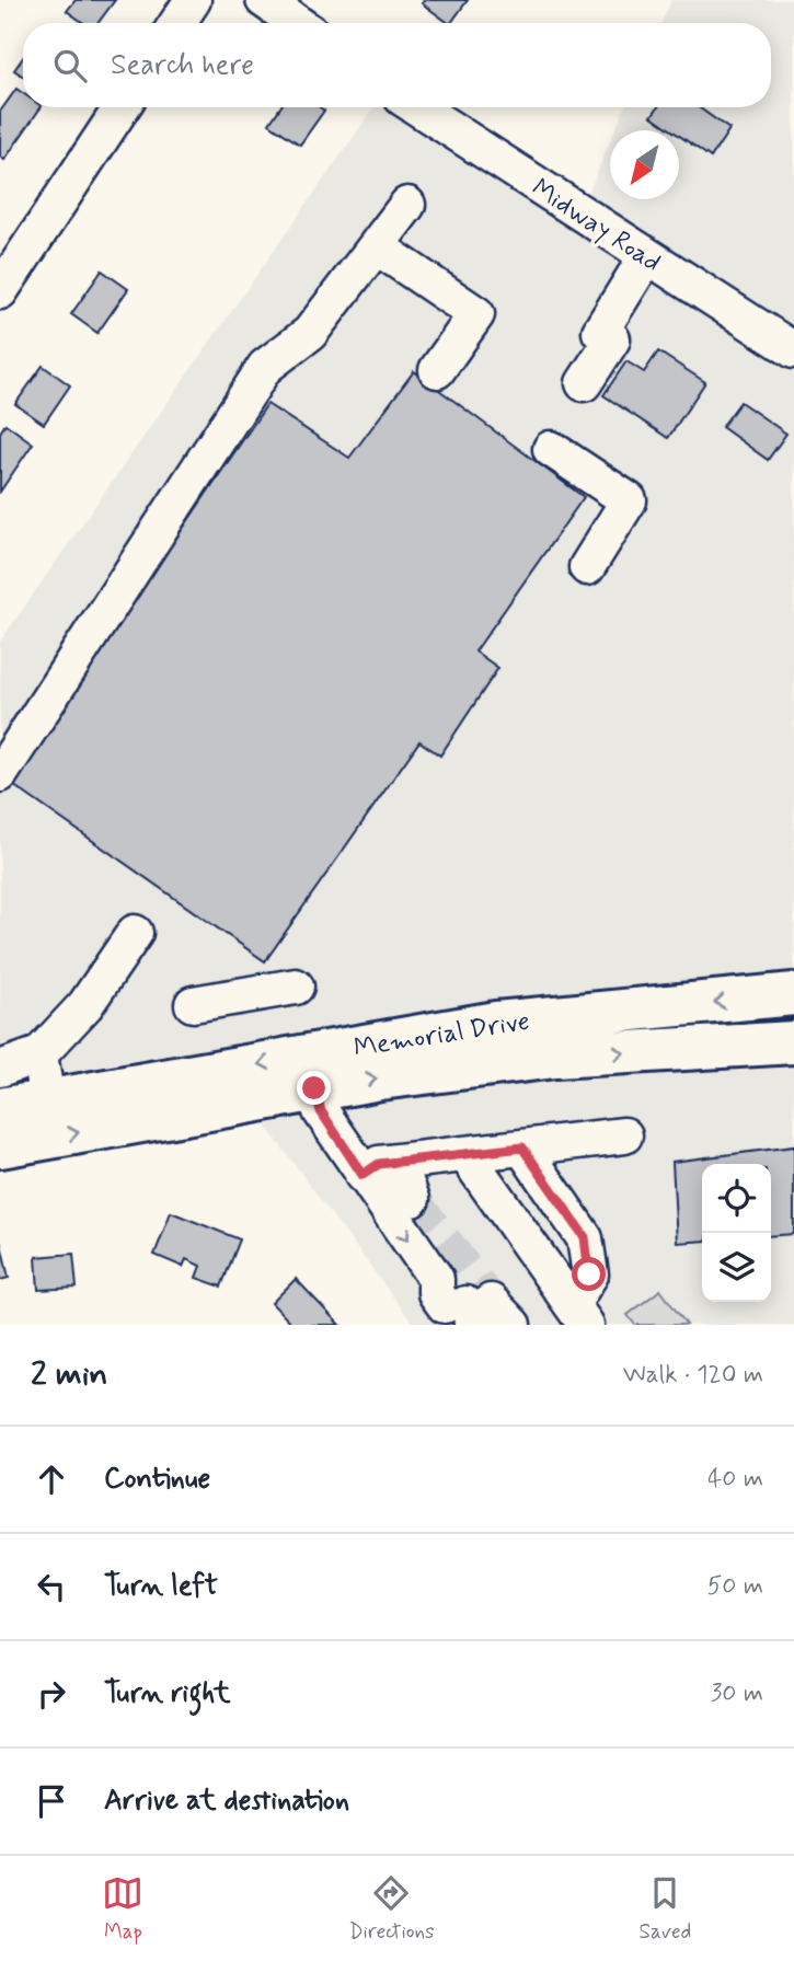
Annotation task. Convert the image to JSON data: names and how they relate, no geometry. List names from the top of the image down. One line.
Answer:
{"streets":{"main road":["Memorial Drive"],"street":["Midway Road"]},"north":"bottom left","page":{"search":"Search here","heading":["2 min","Walk · 120 m"],"list":[["Continue","40 m"],["Turn left","50 m"],["Turn right","30 m"],"Arrive at destination"],"nav":["Map","Directions","Saved"]}}
